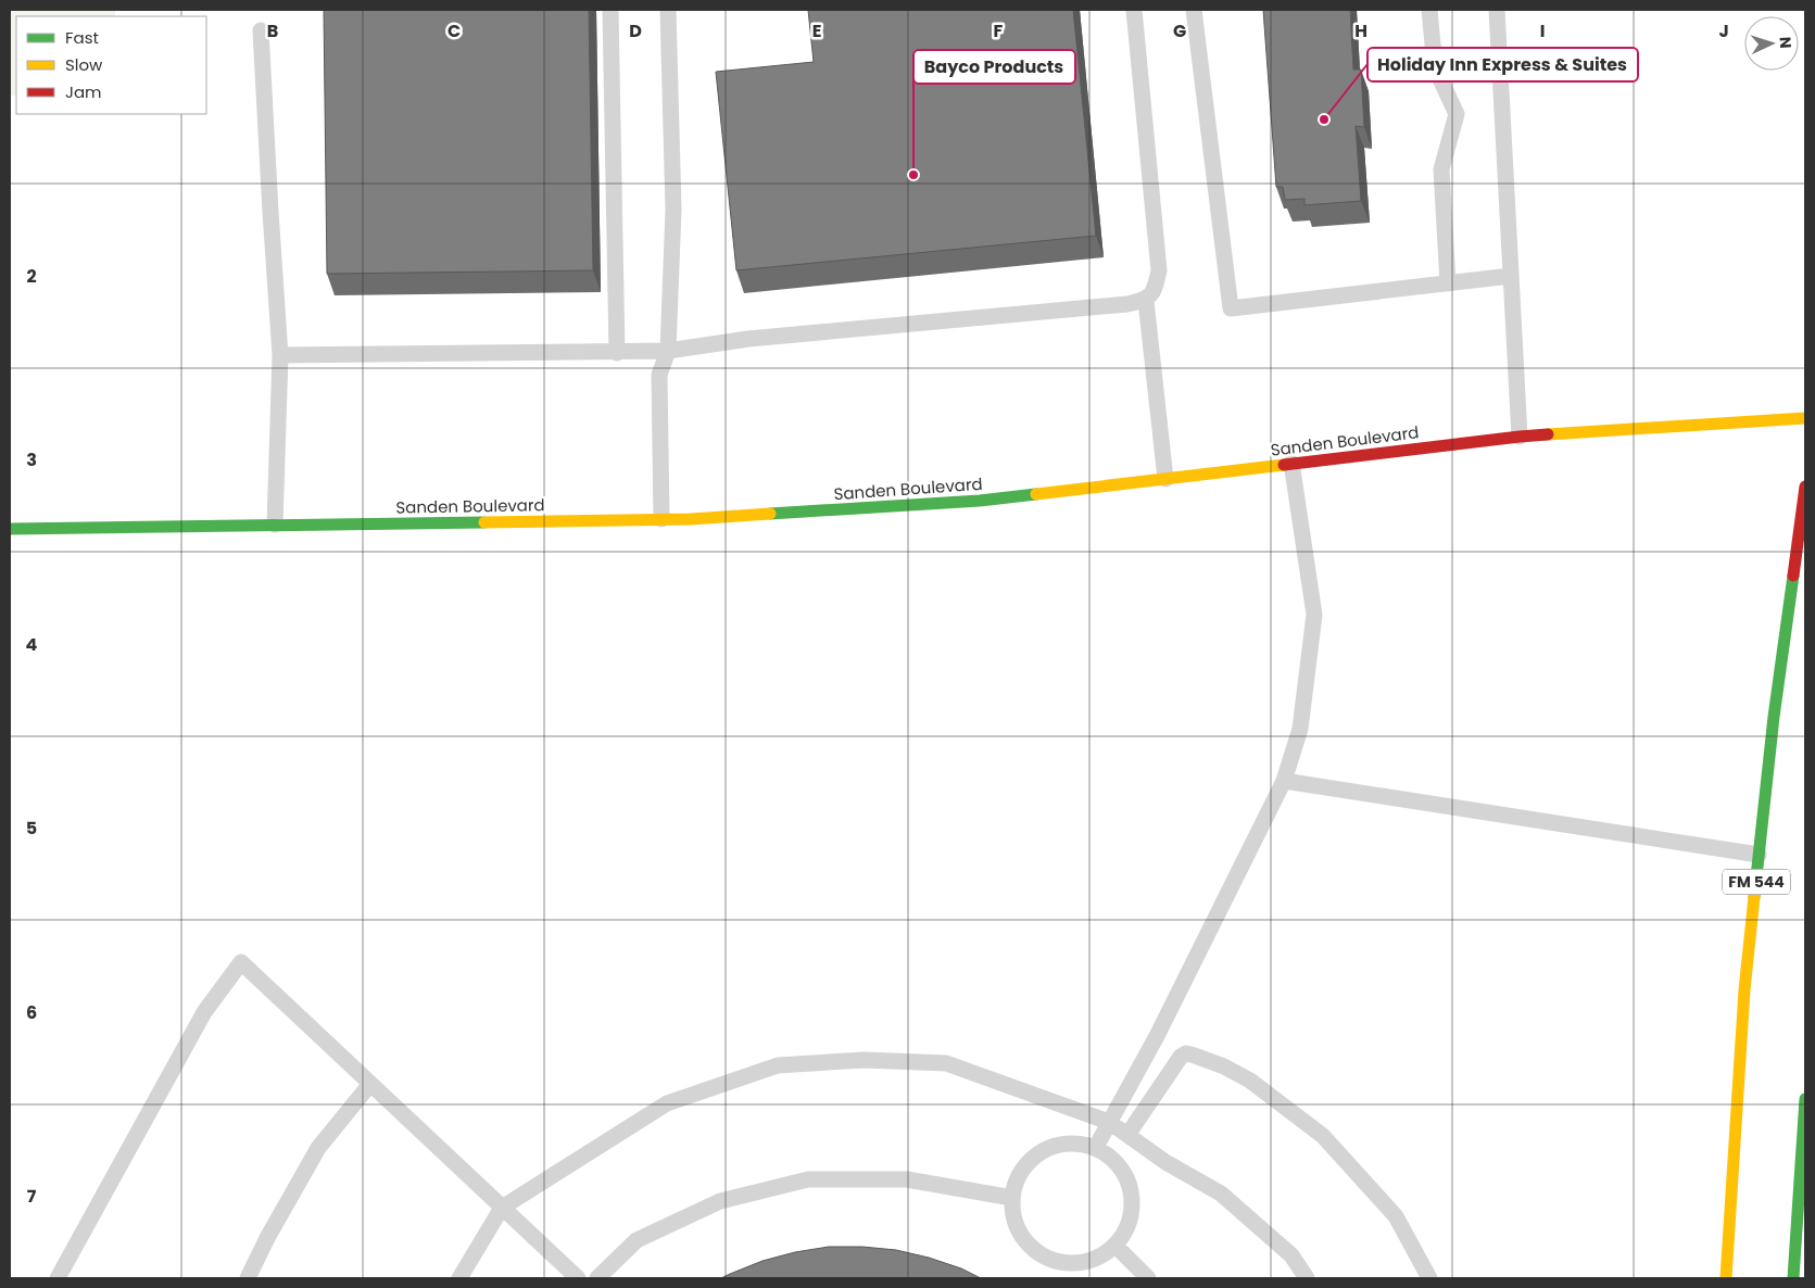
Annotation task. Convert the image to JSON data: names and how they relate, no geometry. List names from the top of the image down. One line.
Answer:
{"streets":{"street":["Sanden Boulevard","FM 544"]},"places":["Holiday Inn Express & Suites","Bayco Products"],"legend":["Fast","Slow","Jam"],"north":"right","grid":{"columns":["B","C","D","E","F","G","H","I","J"],"rows":["2","3","4","5","6","7"]}}
